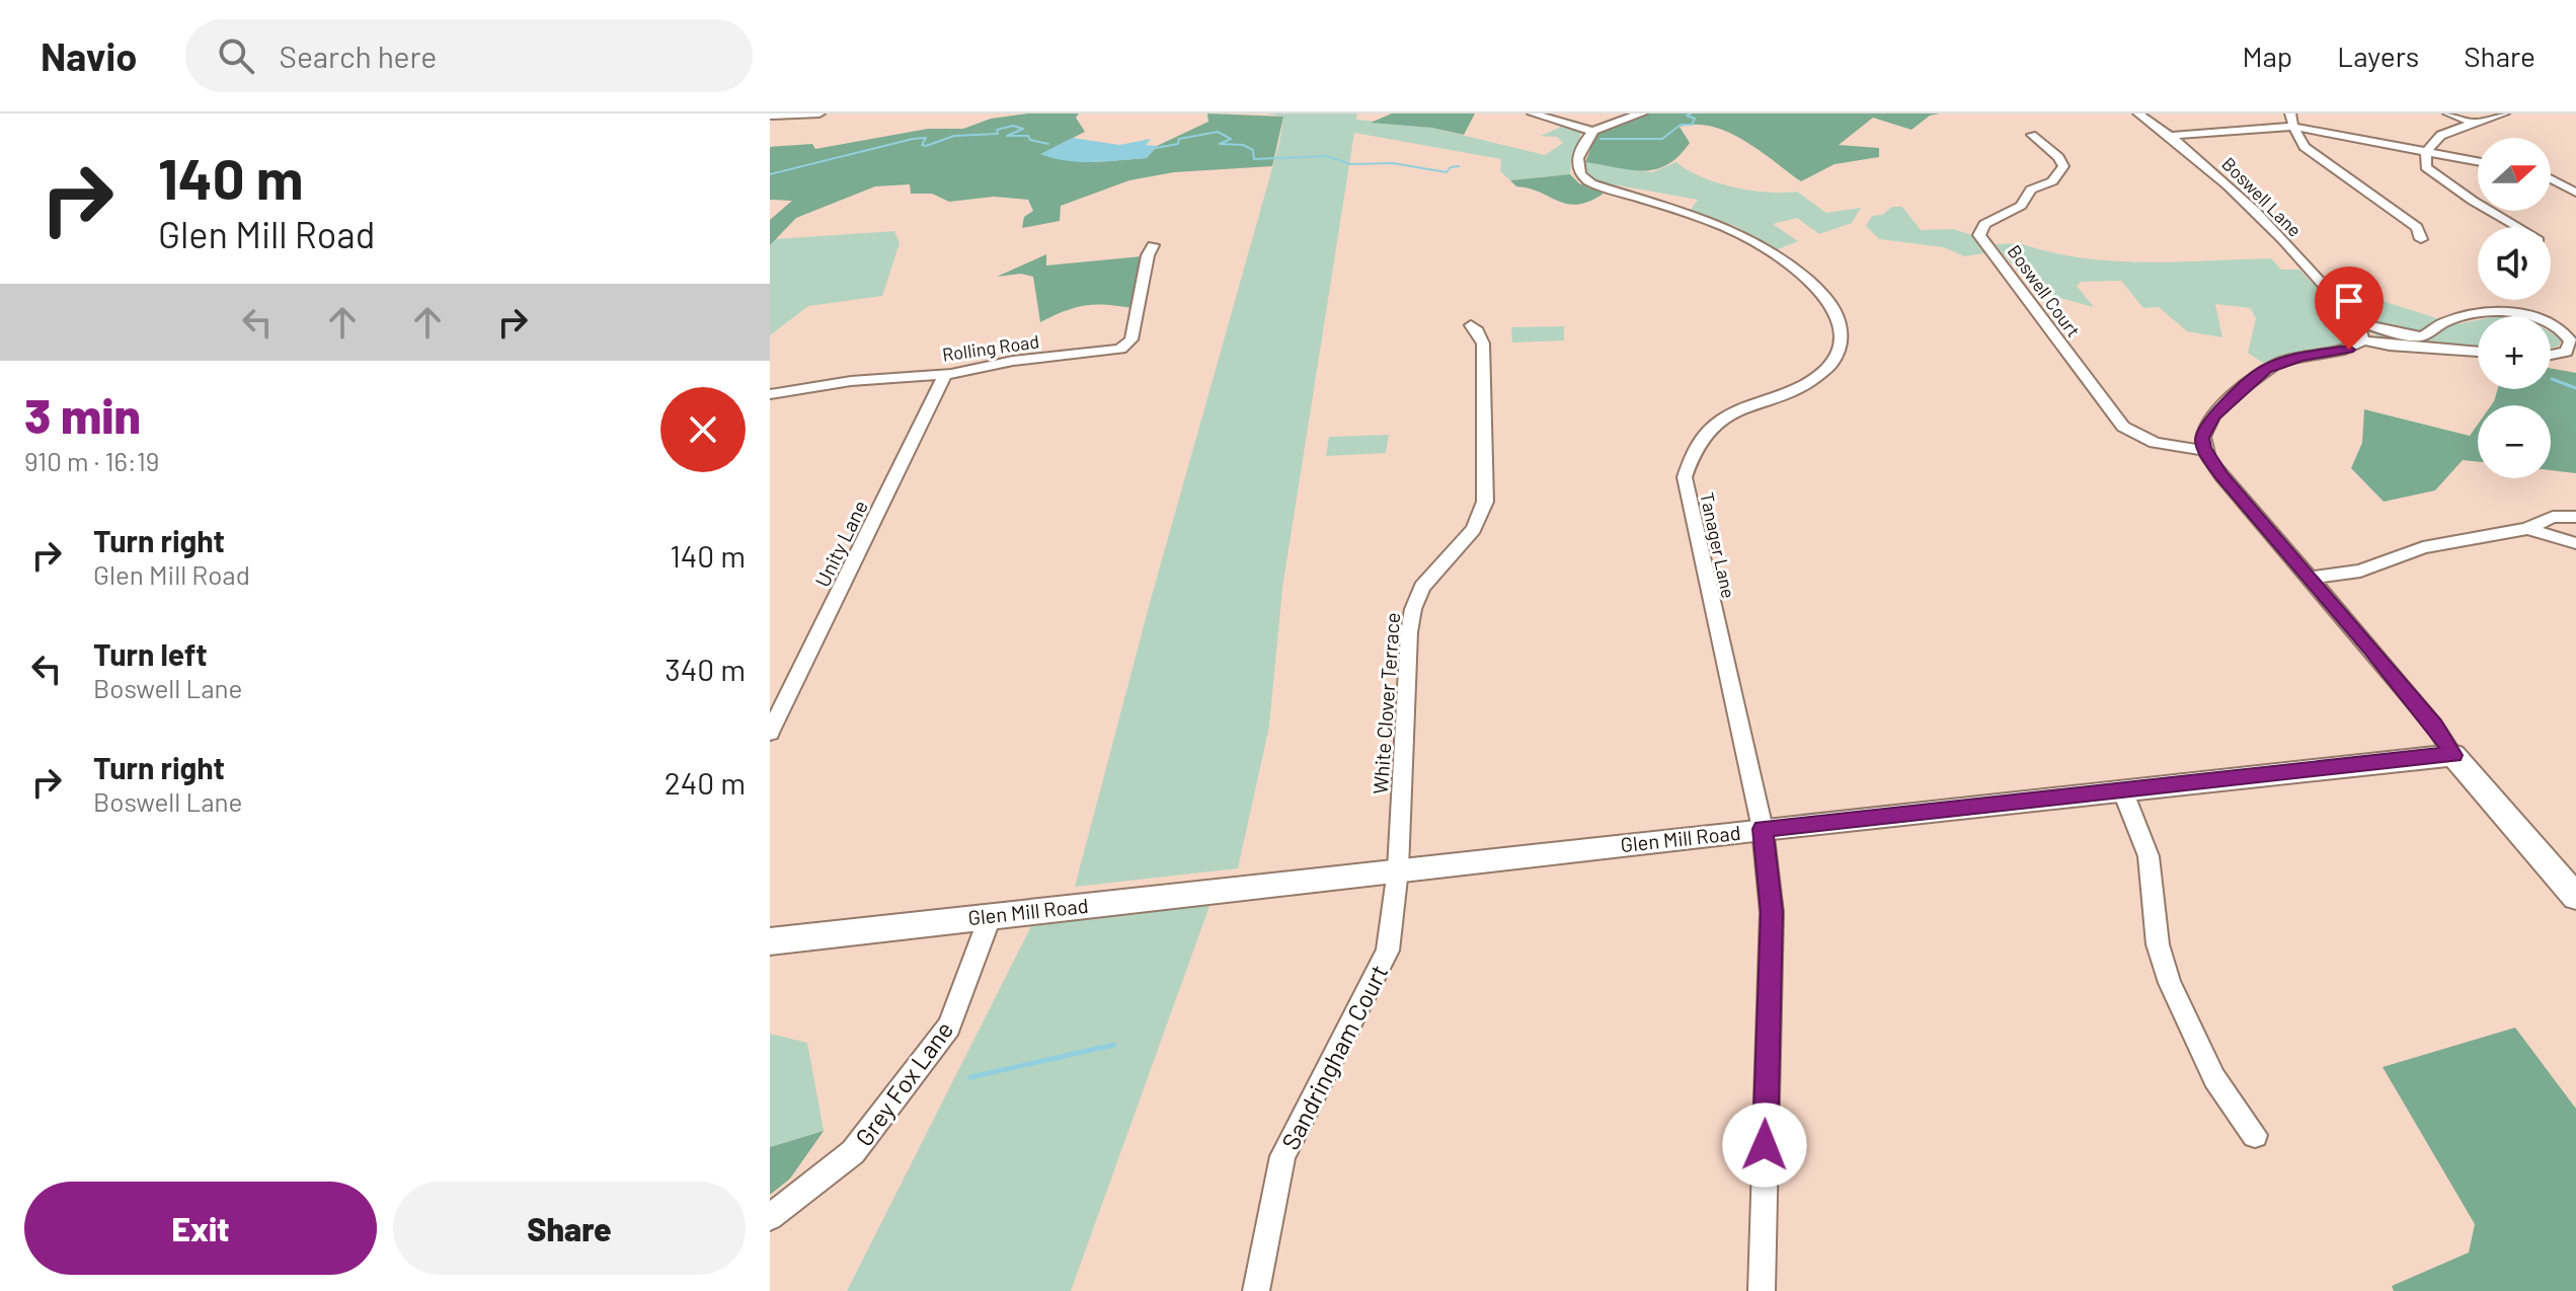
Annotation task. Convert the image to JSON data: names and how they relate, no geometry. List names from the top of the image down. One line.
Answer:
{"streets":{"main road":["Glen Mill Road"],"street":["Boswell Lane","Boswell Court","Rolling Road","Unity Lane","Tanager Lane","White Clover Terrace","Sandringham Court","Grey Fox Lane"]},"crossings":[["Rolling Road","Unity Lane"],["Tanager Lane","Glen Mill Road"],["White Clover Terrace","Glen Mill Road"],["White Clover Terrace","Sandringham Court"],["Glen Mill Road","Sandringham Court"],["Glen Mill Road","Grey Fox Lane"]],"north":"right","page":{"header":"Navio","search":"Search here","nav":["Map","Layers","Share"],"turn":["140 m","Glen Mill Road"],"map_buttons":["+","−"],"heading":["3 min","910 m · 16:19"],"list":[{"name":"Turn right","note":"Glen Mill Road","value":"140 m"},{"name":"Turn left","note":"Boswell Lane","value":"340 m"},{"name":"Turn right","note":"Boswell Lane","value":"240 m"}],"buttons":["Exit","Share"]}}
